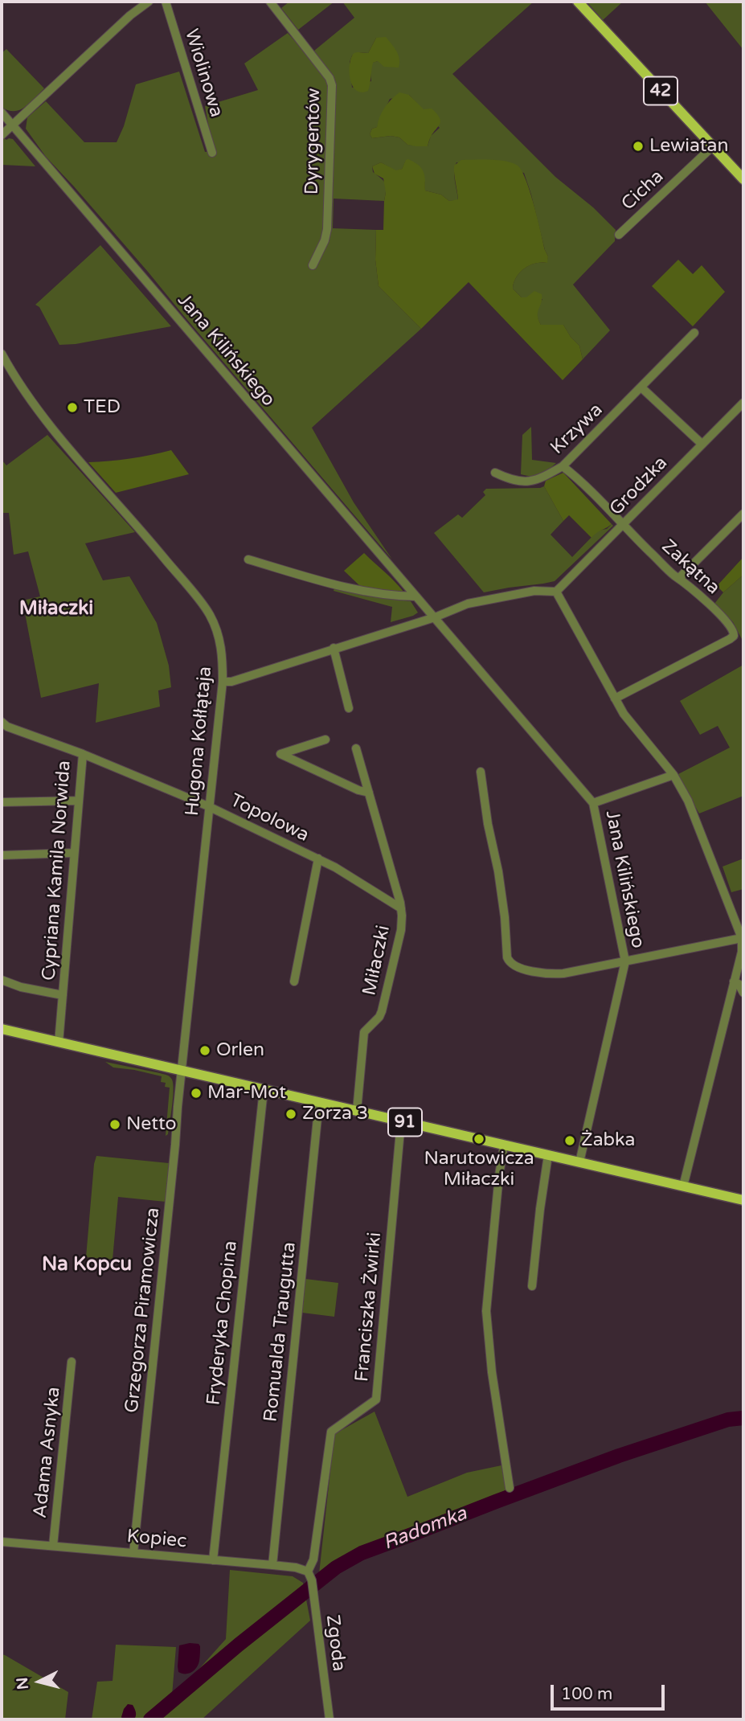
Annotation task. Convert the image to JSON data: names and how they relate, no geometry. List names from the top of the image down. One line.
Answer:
{"streets":{"main road":["42","91"],"street":["Wiolinowa","Dyrygentów","Cicha","Jana Kilińskiego","Krzywa","Grodzka","Zakątna","Hugona Kołłątaja","Topolowa","Cypriana Kamila Norwida","Miłaczki","Franciszka Żwirki","Grzegorza Piramowicza","Fryderyka Chopina","Romualda Traugutta","Adama Asnyka","Kopiec","Zgoda"]},"crossings":[["42","Cicha"],["Jana Kilińskiego","91"],["Krzywa","Zakątna"],["Grodzka","Zakątna"],["Hugona Kołłątaja","Topolowa"],["Hugona Kołłątaja","91"],["Hugona Kołłątaja","Grzegorza Piramowicza"],["Topolowa","Cypriana Kamila Norwida"],["Topolowa","Miłaczki"],["Cypriana Kamila Norwida","91"],["Miłaczki","91"],["91","Franciszka Żwirki"],["91","Grzegorza Piramowicza"],["91","Fryderyka Chopina"],["91","Romualda Traugutta"],["Franciszka Żwirki","Kopiec"],["Franciszka Żwirki","Zgoda"],["Grzegorza Piramowicza","Kopiec"],["Fryderyka Chopina","Kopiec"],["Romualda Traugutta","Kopiec"],["Adama Asnyka","Kopiec"],["Kopiec","Zgoda"]],"districts":["Miłaczki","Na Kopcu"],"water":["Radomka"],"places":["Lewiatan","TED","Orlen","Mar-Mot","Zorza 3","Netto","Narutowicza Miłaczki","Żabka"],"scale_bar":"100 m","north":"left"}
